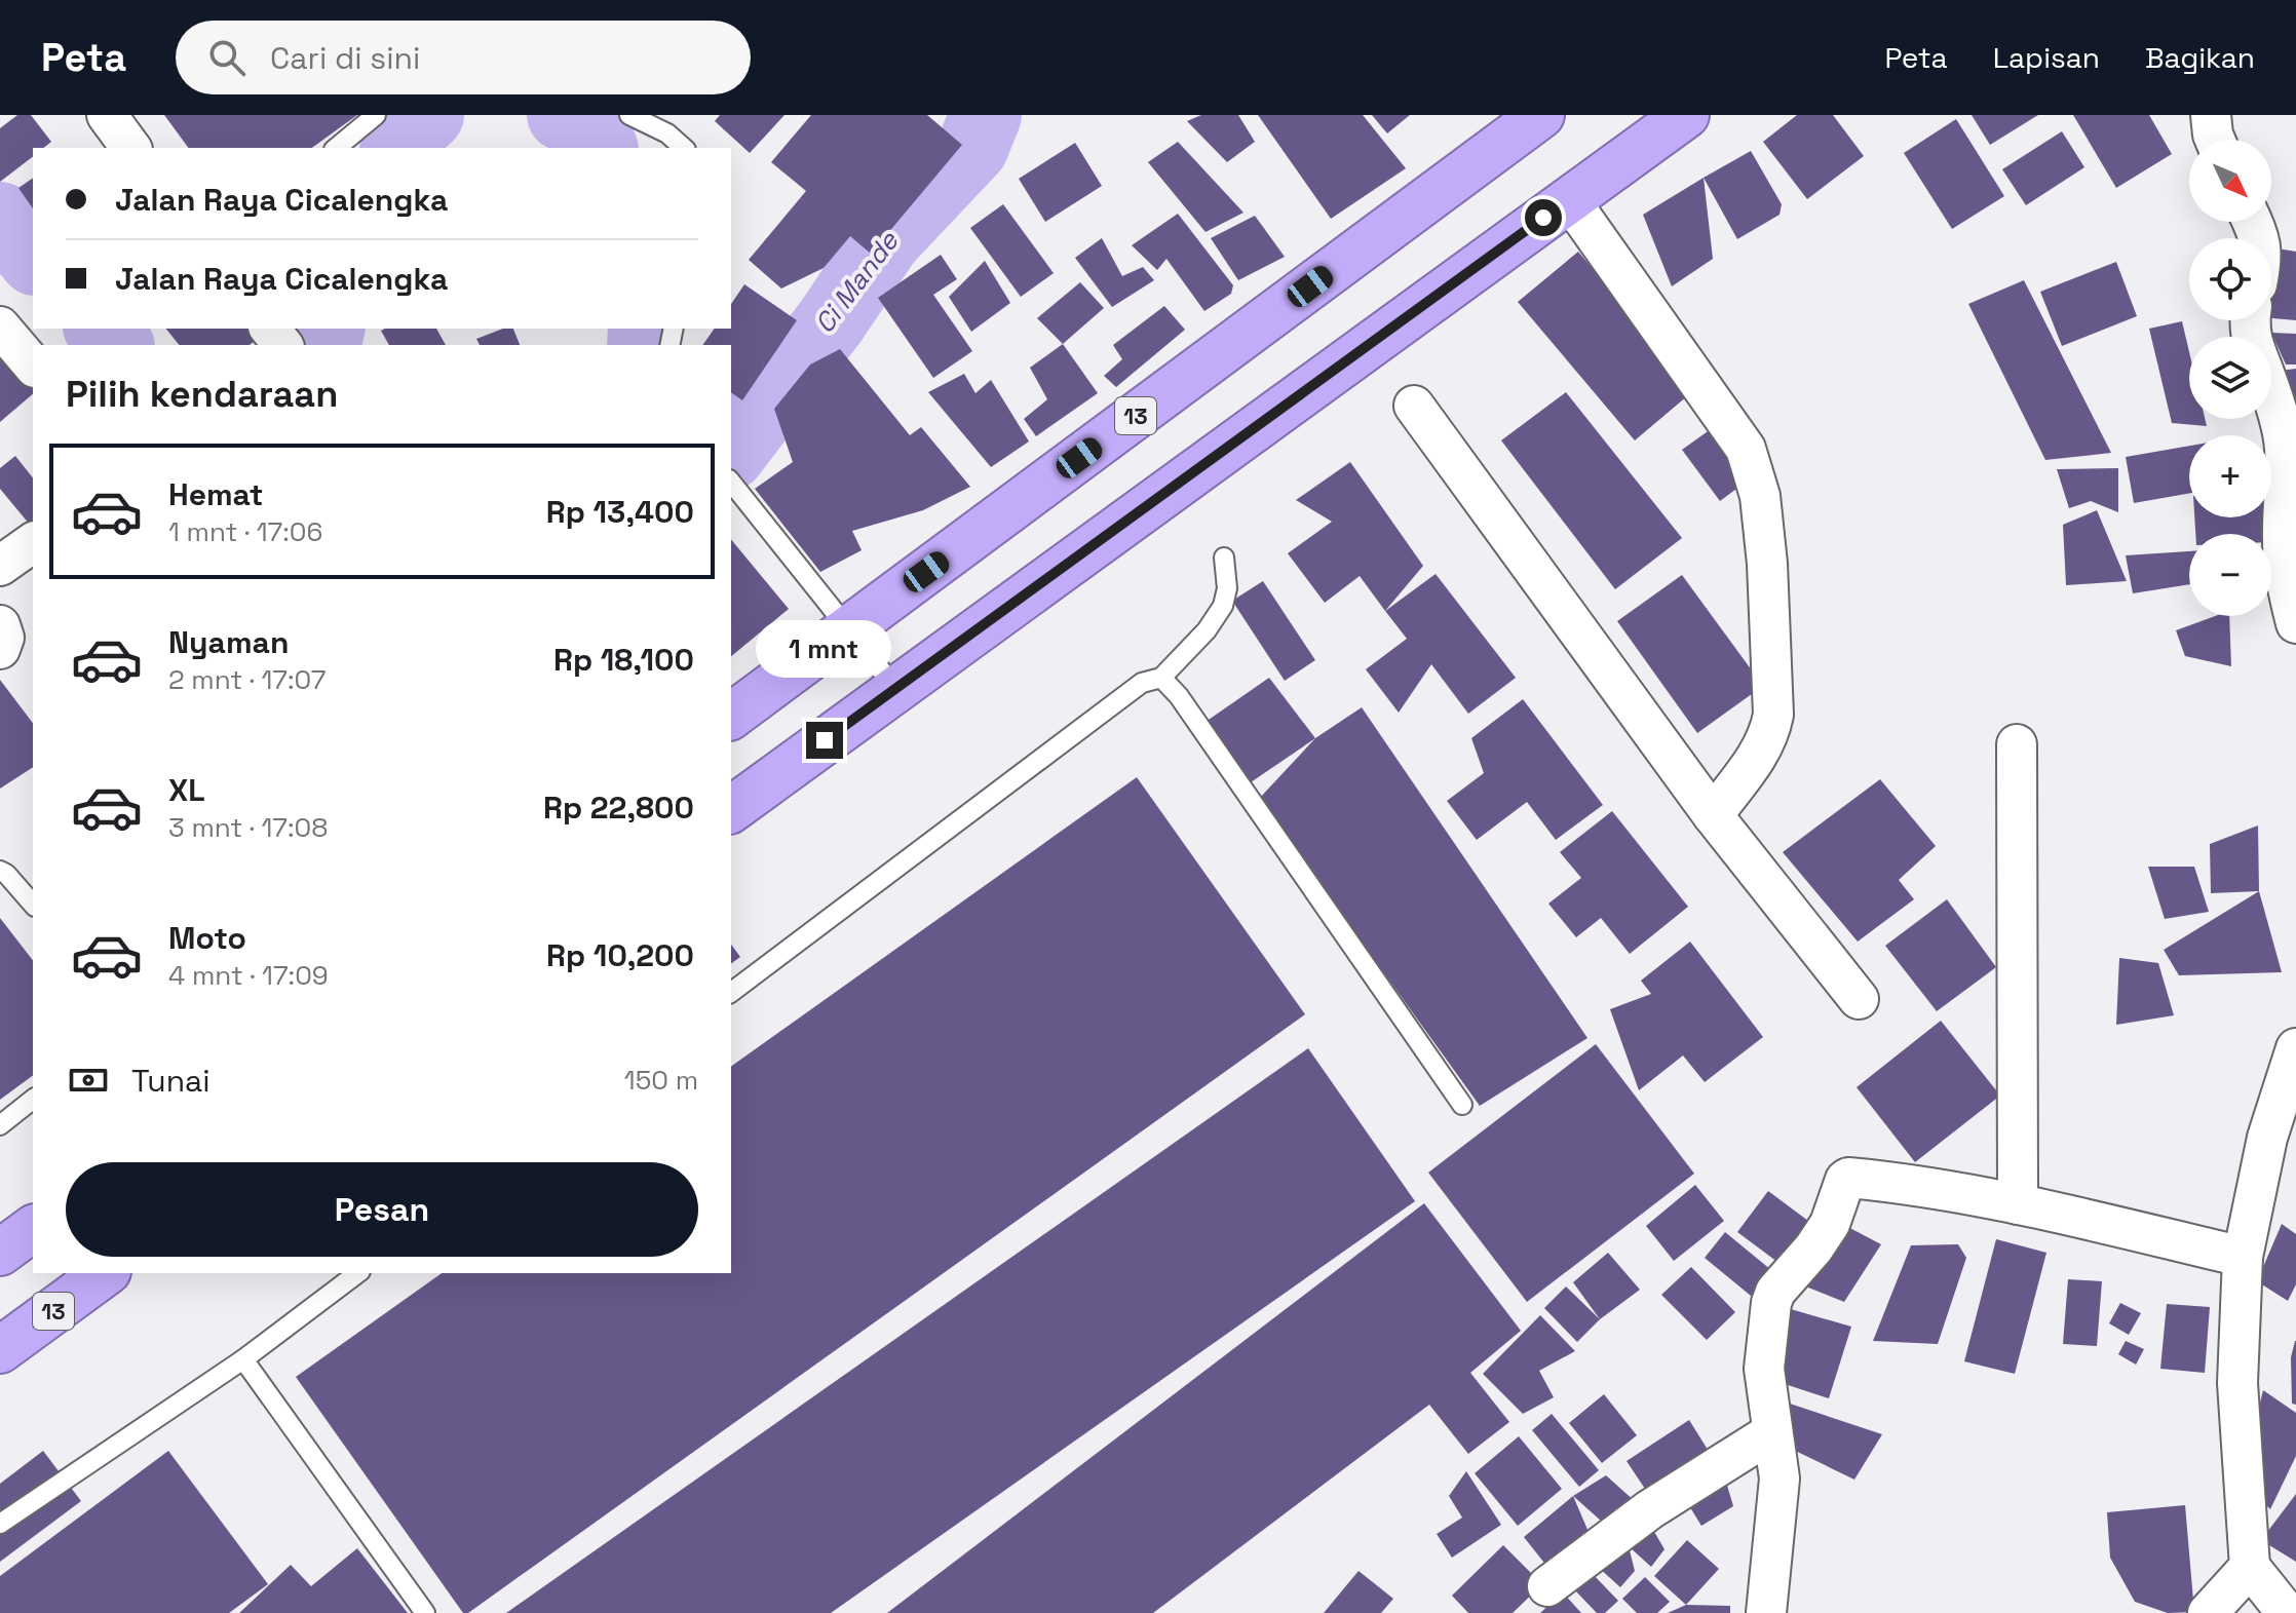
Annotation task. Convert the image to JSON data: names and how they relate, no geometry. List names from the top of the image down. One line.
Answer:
{"streets":{"highway":["13"]},"water":["Ci Mande"],"north":"bottom right","page":{"header":"Peta","search":"Cari di sini","nav":["Peta","Lapisan","Bagikan"],"map_buttons":["+","−"],"banner":["Jalan Raya Cicalengka","Jalan Raya Cicalengka"],"heading":"Pilih kendaraan","list":[{"name":"Hemat","note":"1 mnt · 17:06","value":"Rp 13,400"},{"name":"Nyaman","note":"2 mnt · 17:07","value":"Rp 18,100"},{"name":"XL","note":"3 mnt · 17:08","value":"Rp 22,800"},{"name":"Moto","note":"4 mnt · 17:09","value":"Rp 10,200"}],"bubble":"1 mnt","pay":["Tunai","150 m"],"buttons":"Pesan"}}
